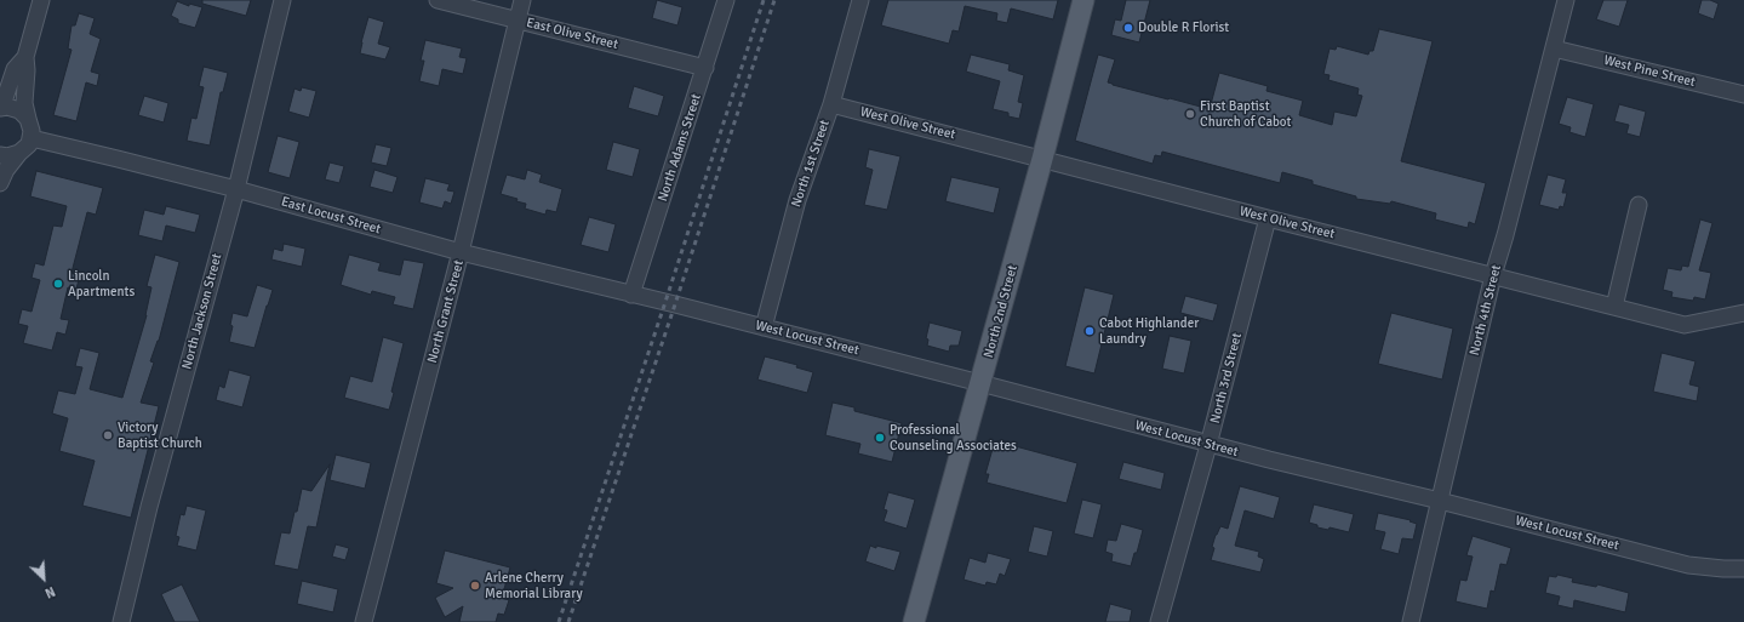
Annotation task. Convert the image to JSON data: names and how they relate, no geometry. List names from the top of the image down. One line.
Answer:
{"streets":{"main road":["North 2nd Street"],"street":["East Olive Street","West Pine Street","West Olive Street","North Adams Street","North 1st Street","East Locust Street","North 4th Street","North Jackson Street","North Grant Street","West Locust Street","North 3rd Street"]},"crossings":[["East Olive Street","North Adams Street"],["East Olive Street","North Grant Street"],["West Pine Street","North 4th Street"],["West Olive Street","North 1st Street"],["West Olive Street","North 4th Street"],["West Olive Street","North 2nd Street"],["West Olive Street","North 3rd Street"],["North Adams Street","East Locust Street"],["North Adams Street","West Locust Street"],["North 1st Street","West Locust Street"],["East Locust Street","North Jackson Street"],["East Locust Street","North Grant Street"],["East Locust Street","West Locust Street"],["North 4th Street","West Locust Street"],["North 2nd Street","West Locust Street"],["West Locust Street","North 3rd Street"]],"places":["Double R Florist","First Baptist Church of Cabot","Lincoln Apartments","Cabot Highlander Laundry","Victory Baptist Church","Professional Counseling Associates","Arlene Cherry Memorial Library"],"north":"bottom right"}
